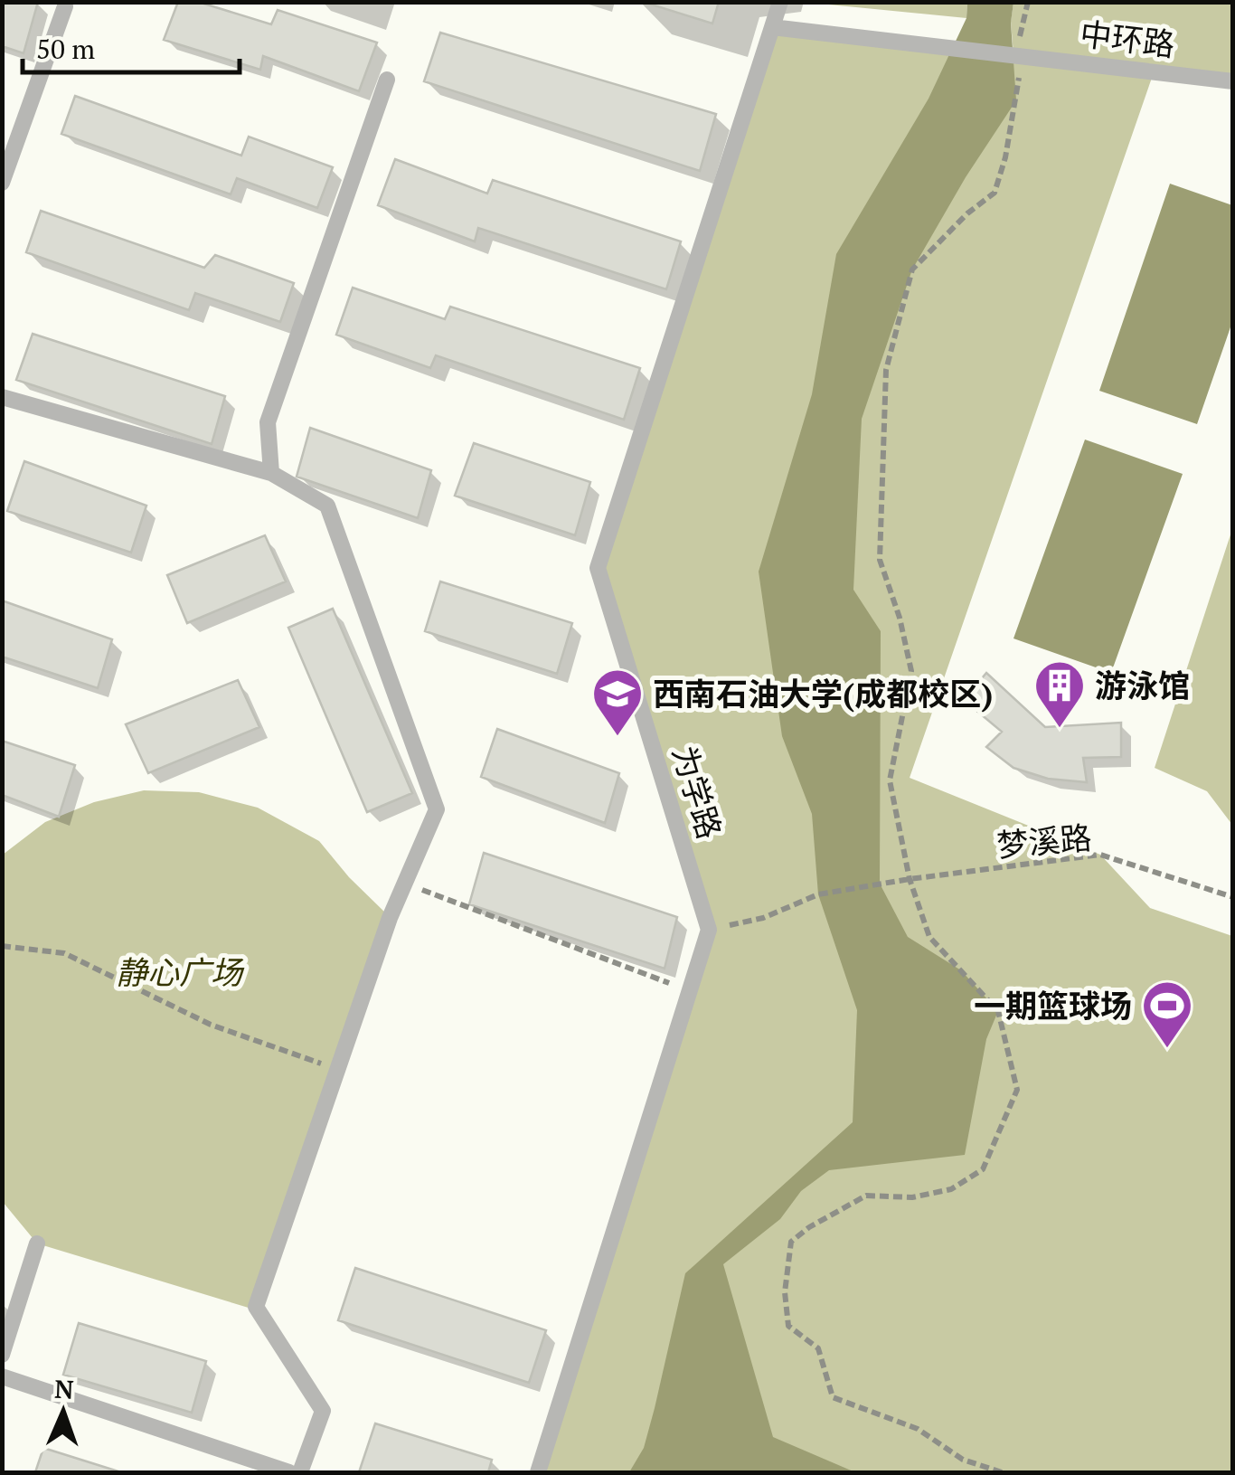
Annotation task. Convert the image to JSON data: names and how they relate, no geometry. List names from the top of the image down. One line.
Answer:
{"streets":{"lane":["中环路","为学路"],"path":["梦溪路"]},"crossings":[["中环路","为学路"],["为学路","梦溪路"]],"parks":["静心广场"],"places":{"building":["游泳馆"],"school or university":["西南石油大学(成都校区)"],"sports":["一期篮球场"]},"scale_bar":"50 m","north":"top"}
